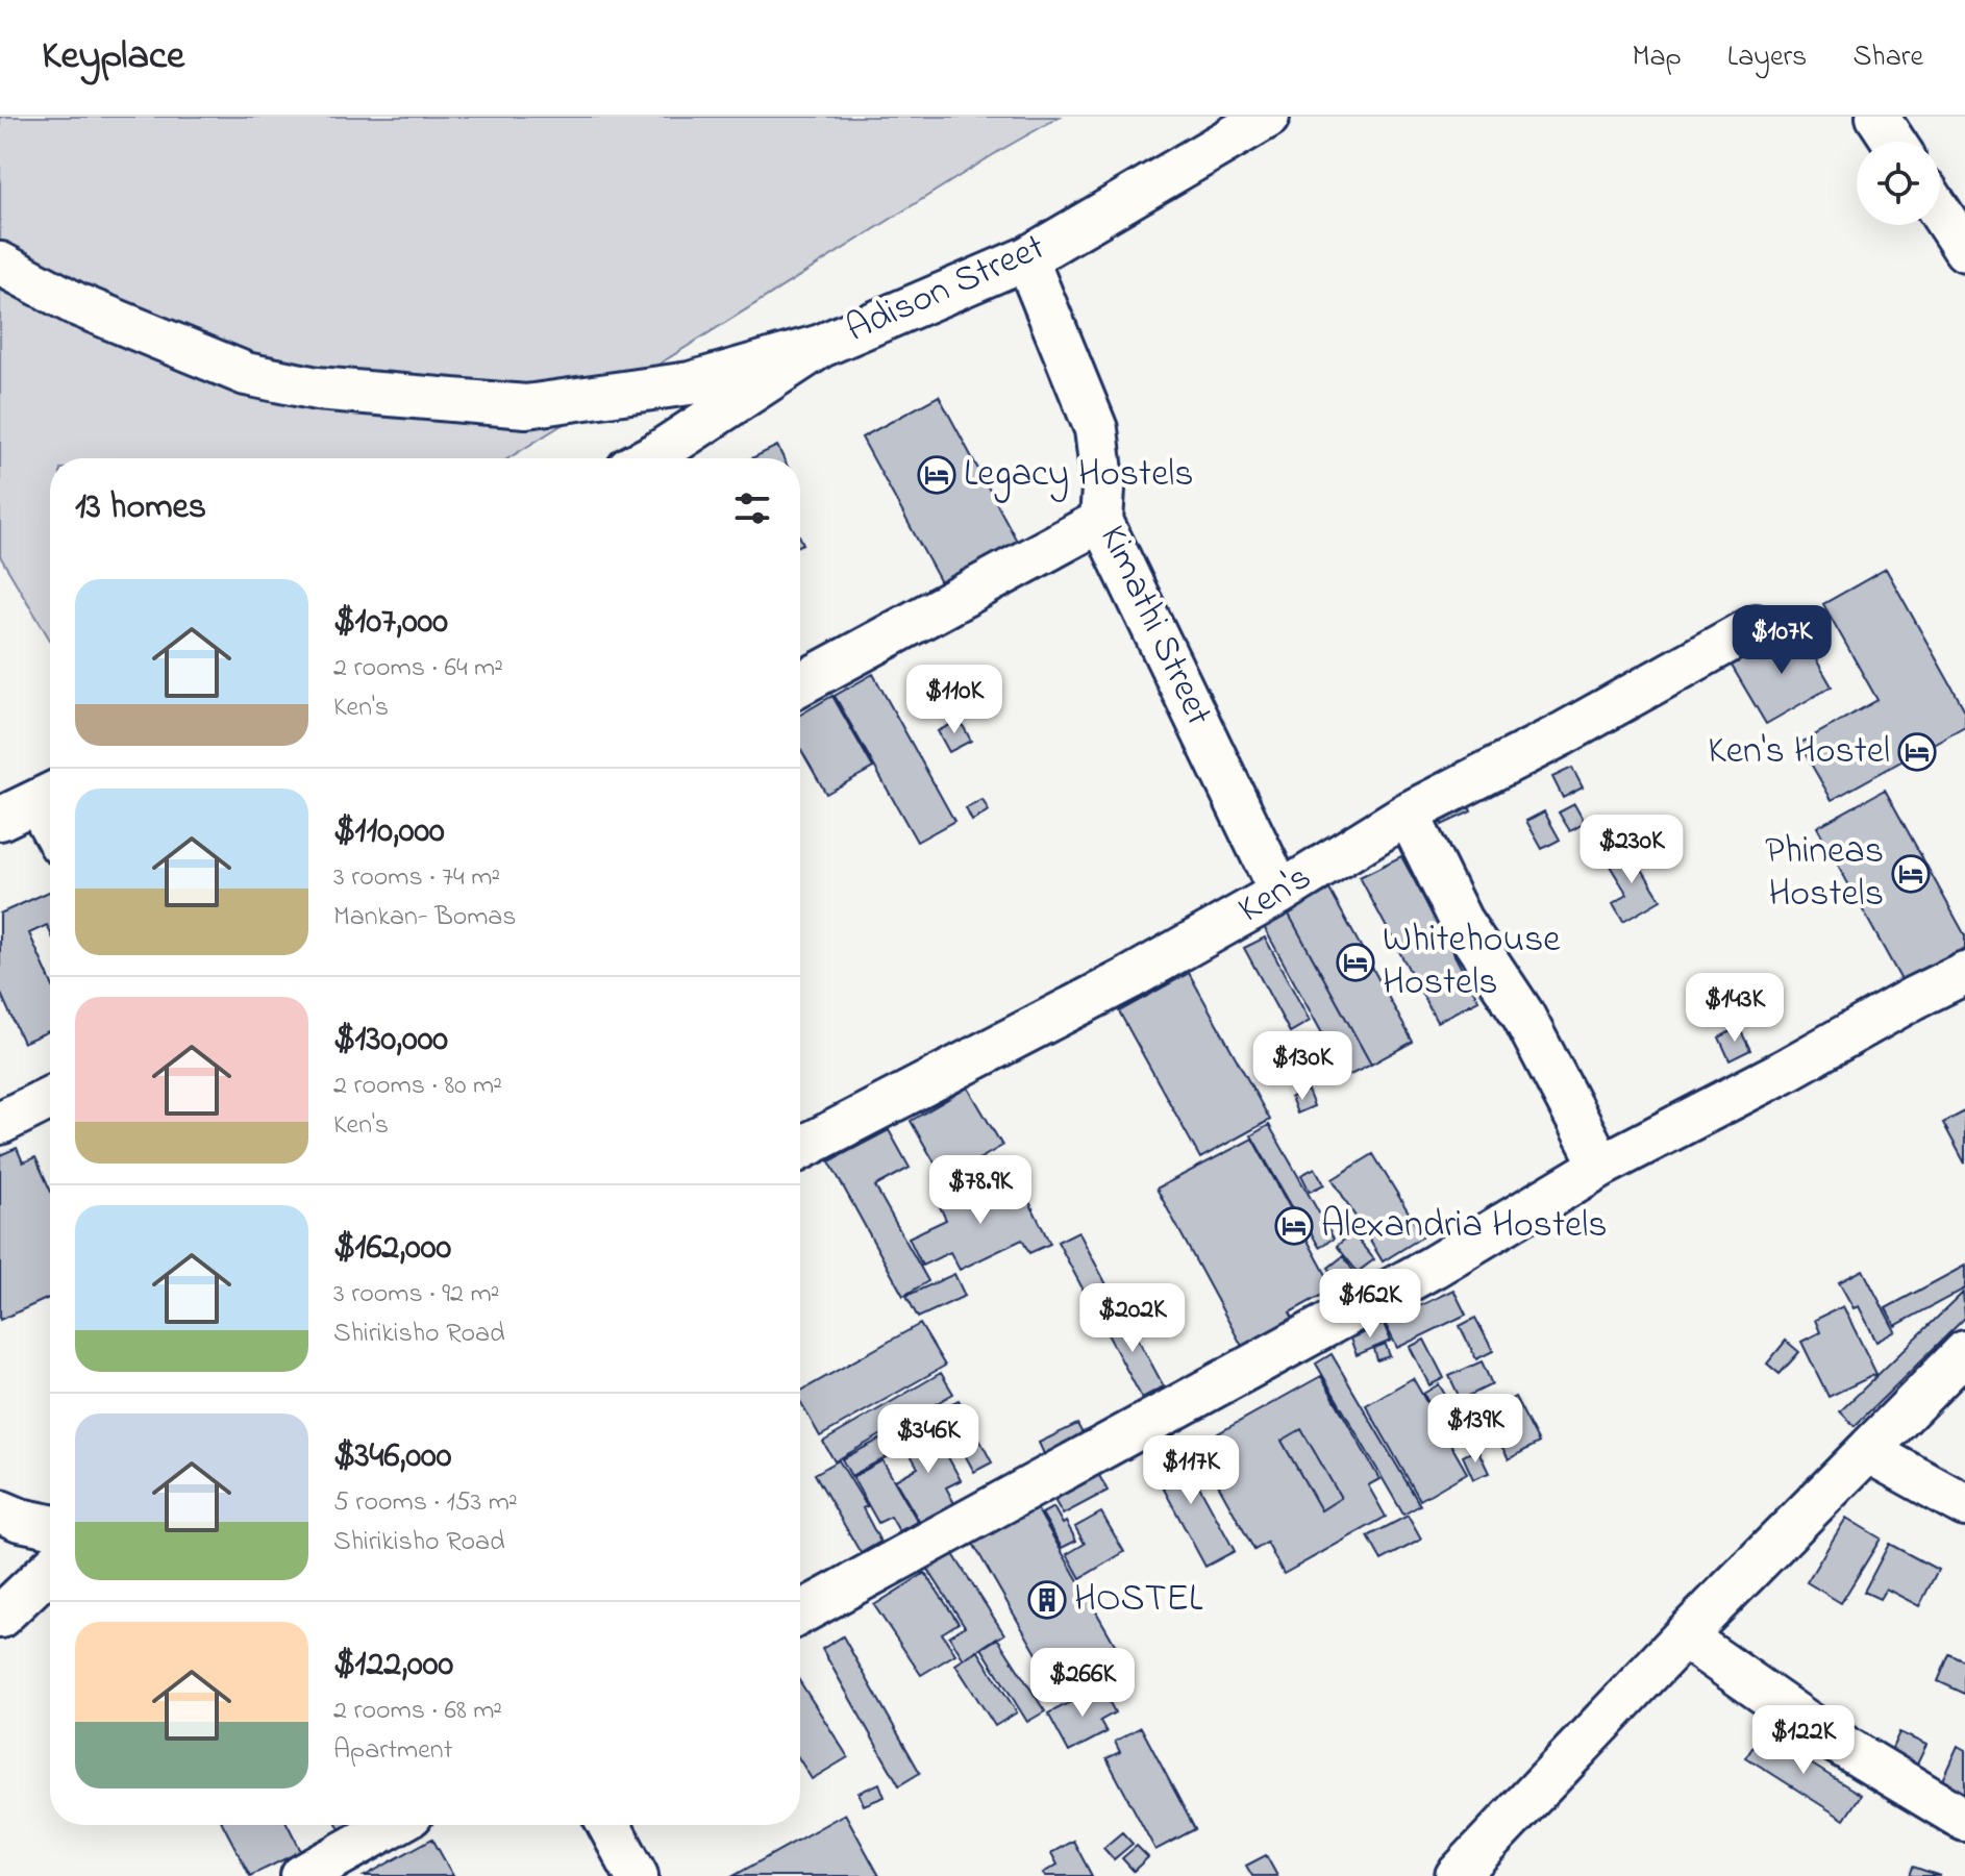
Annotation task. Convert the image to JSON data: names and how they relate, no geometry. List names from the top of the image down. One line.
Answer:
{"streets":{"street":["Adison Street","Kimathi Street","Ken's"]},"crossings":[["Adison Street","Kimathi Street"],["Kimathi Street","Ken's"]],"places":{"hotel":["Legacy Hostels","Ken's Hostel","Phineas Hostels","Whitehouse Hostels","Alexandria Hostels"],"building":["HOSTEL"]},"page":{"header":"Keyplace","nav":["Map","Layers","Share"],"heading":"13 homes","list":[{"name":"$107,000","note":"2 rooms · 64 m² · Ken's"},{"name":"$110,000","note":"3 rooms · 74 m² · Mankan- Bomas"},{"name":"$130,000","note":"2 rooms · 80 m² · Ken's"},{"name":"$162,000","note":"3 rooms · 92 m² · Shirikisho Road"},{"name":"$346,000","note":"5 rooms · 153 m² · Shirikisho Road"},{"name":"$122,000","note":"2 rooms · 68 m² · Apartment"}],"price":["$107K","$110K","$230K","$143K","$130K","$78.9K","$162K","$202K","$139K","$346K","$117K","$266K","$122K"]}}
